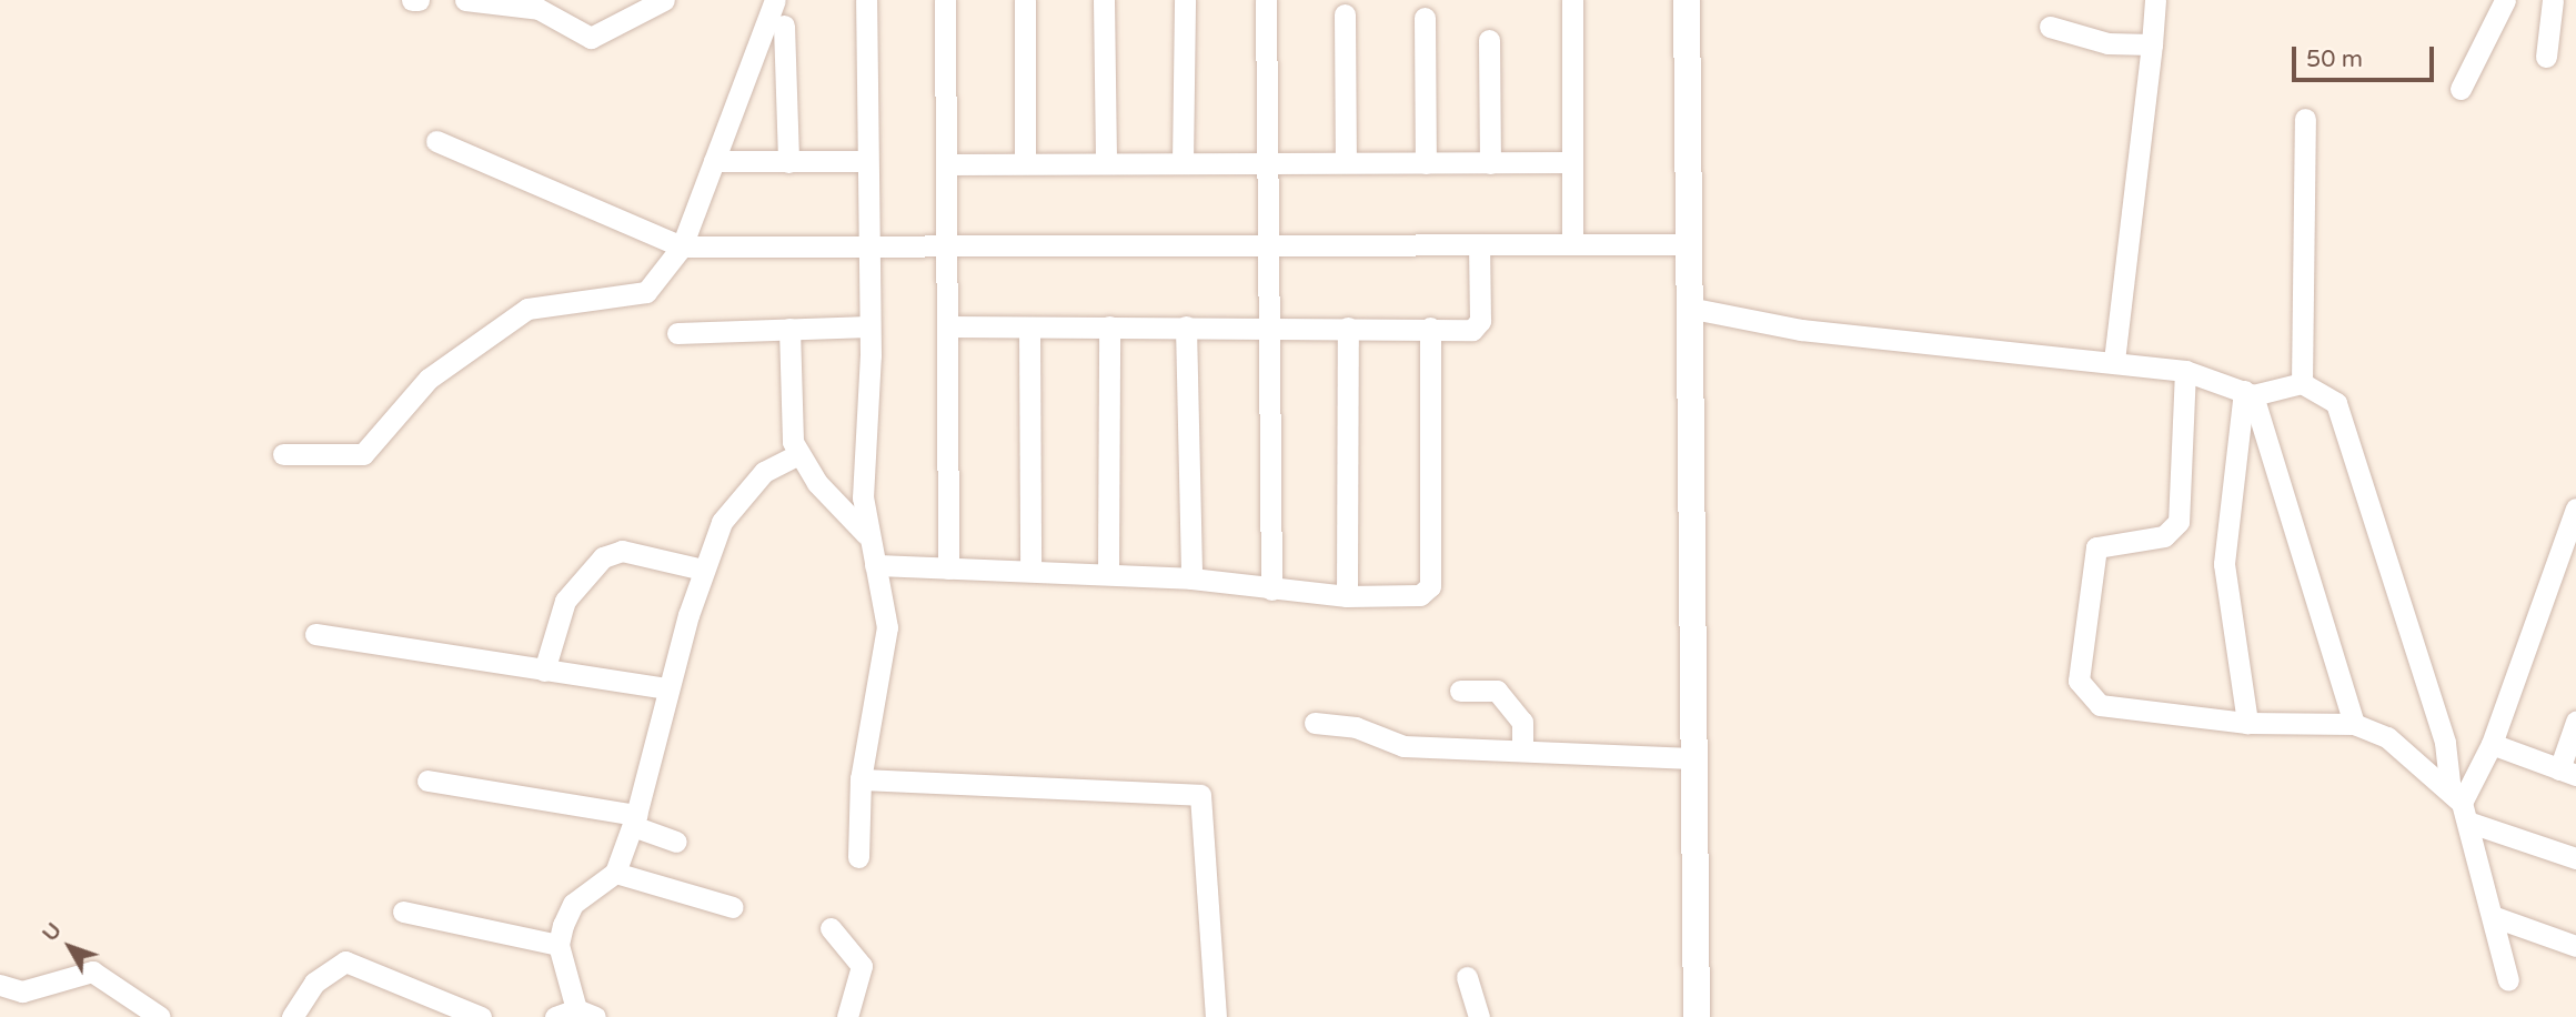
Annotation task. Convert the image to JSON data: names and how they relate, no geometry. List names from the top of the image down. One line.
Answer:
{"scale_bar":"50 m","north":"top left"}
